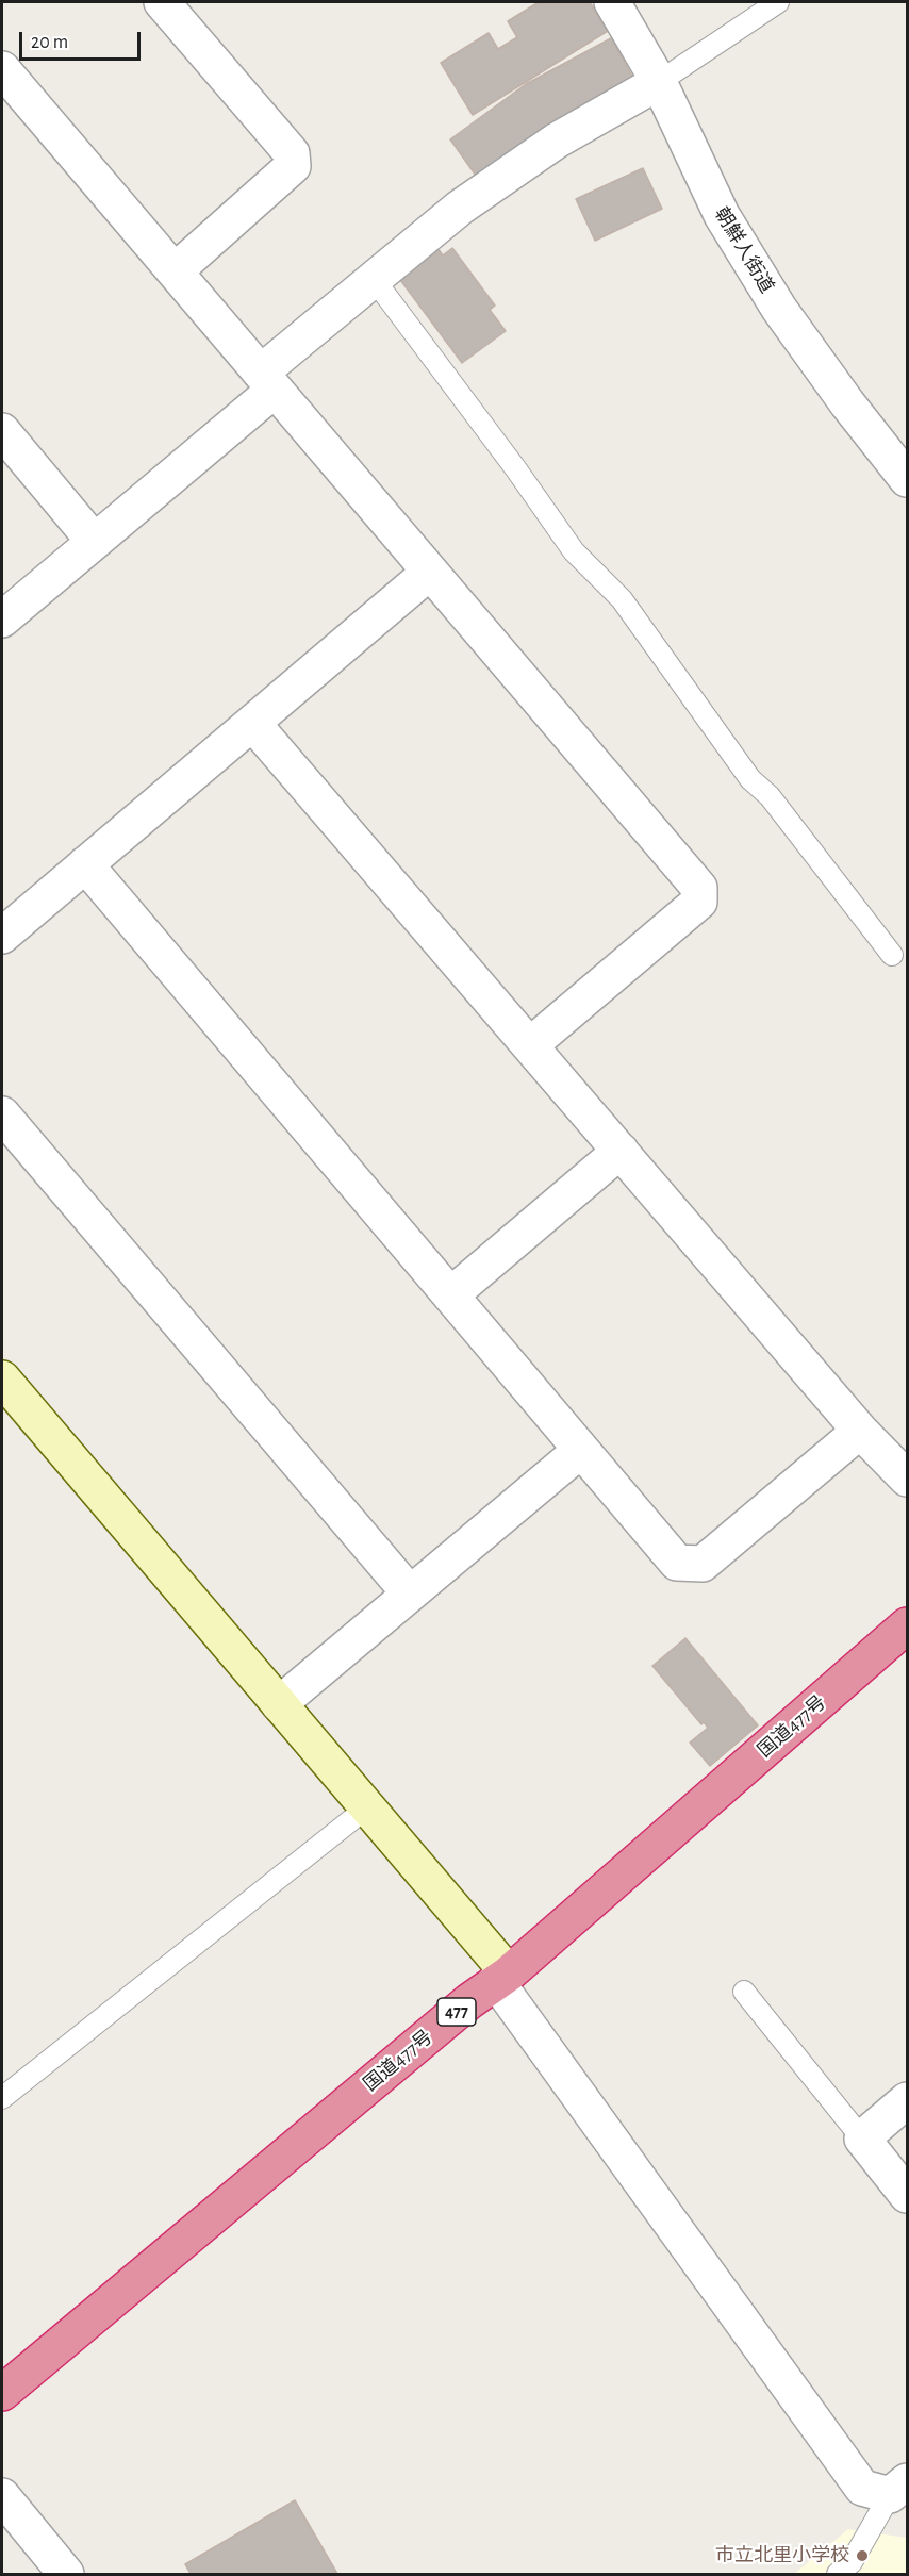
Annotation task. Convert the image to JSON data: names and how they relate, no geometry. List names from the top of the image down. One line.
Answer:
{"streets":{"highway":["国道477号","477"],"street":["朝鮮人街道"]},"places":["市立北里小学校"],"scale_bar":"20 m"}
